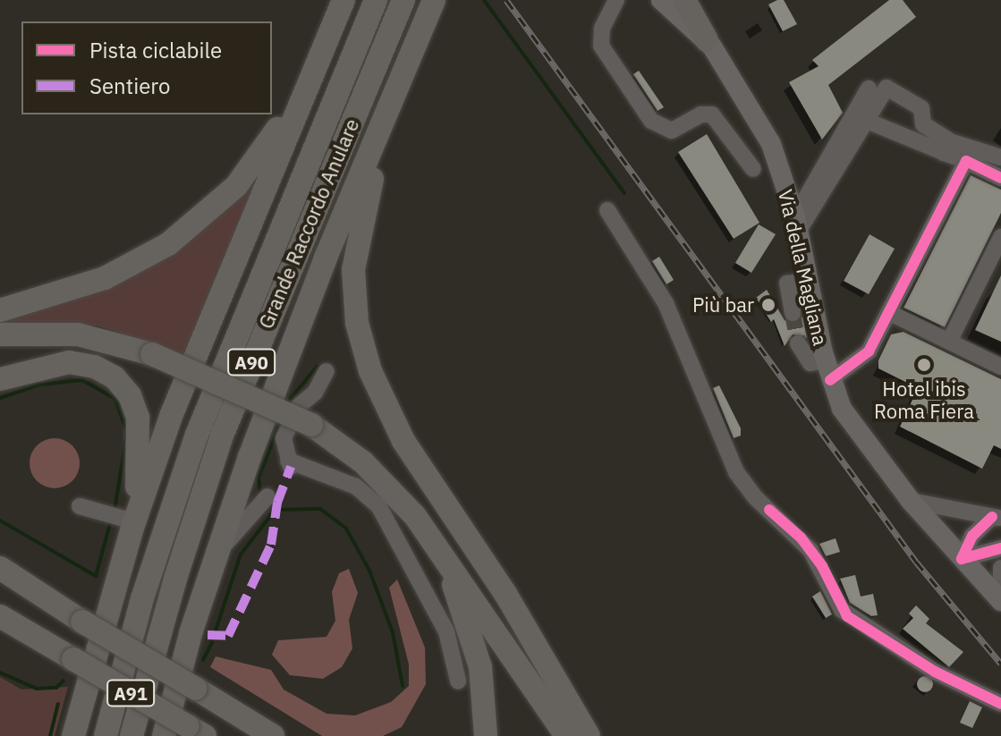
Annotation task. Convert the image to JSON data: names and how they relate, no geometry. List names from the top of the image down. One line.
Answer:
{"streets":{"highway":["Grande Raccordo Anulare","A90","A91"],"main road":["Via della Magliana"]},"places":["Più bar","Hotel ibis Roma Fiera"],"legend":["Pista ciclabile","Sentiero"]}
